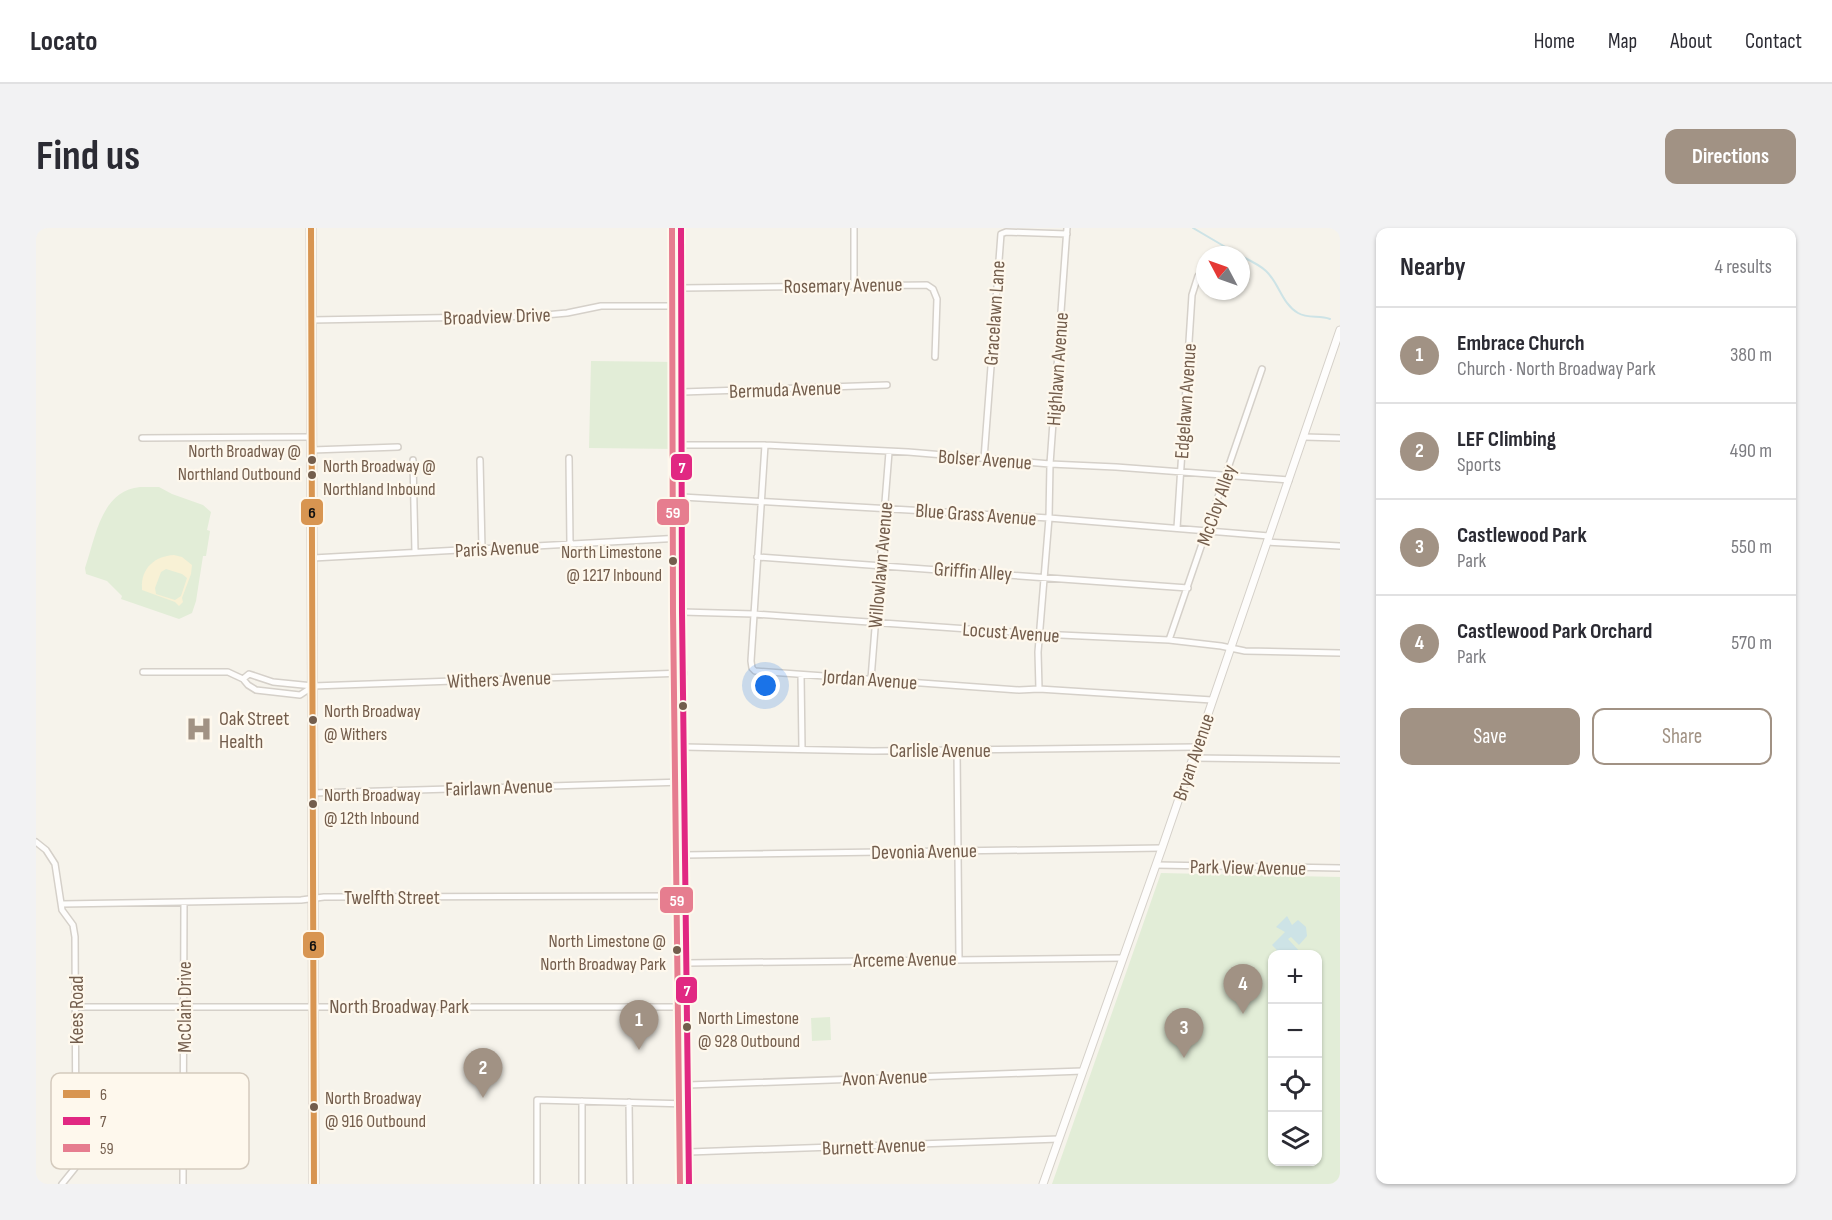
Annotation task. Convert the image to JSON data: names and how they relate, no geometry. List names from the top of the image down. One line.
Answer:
{"streets":{"street":["Rosemary Avenue","Gracelawn Lane","Broadview Drive","Highlawn Avenue","Bermuda Avenue","Edgelawn Avenue","Bolser Avenue","McCloy Alley","Blue Grass Avenue","Paris Avenue","Willowlawn Avenue","Griffin Alley","Locust Avenue","Withers Avenue","Jordan Avenue","Carlisle Avenue","Bryan Avenue","Fairlawn Avenue","Devonia Avenue","Park View Avenue","Twelfth Street","Arceme Avenue","North Broadway Park","McClain Drive","Kees Road","Avon Avenue","Burnett Avenue"]},"crossings":[["Gracelawn Lane","Highlawn Avenue"],["Gracelawn Lane","Bolser Avenue"],["Highlawn Avenue","Bolser Avenue"],["Highlawn Avenue","Blue Grass Avenue"],["Highlawn Avenue","Griffin Alley"],["Highlawn Avenue","Locust Avenue"],["Highlawn Avenue","Jordan Avenue"],["Edgelawn Avenue","Bolser Avenue"],["Edgelawn Avenue","Blue Grass Avenue"],["Bolser Avenue","McCloy Alley"],["Bolser Avenue","Willowlawn Avenue"],["Bolser Avenue","Jordan Avenue"],["Bolser Avenue","Bryan Avenue"],["McCloy Alley","Blue Grass Avenue"],["McCloy Alley","Griffin Alley"],["McCloy Alley","Locust Avenue"],["Blue Grass Avenue","Willowlawn Avenue"],["Blue Grass Avenue","Jordan Avenue"],["Blue Grass Avenue","Bryan Avenue"],["Willowlawn Avenue","Griffin Alley"],["Willowlawn Avenue","Locust Avenue"],["Willowlawn Avenue","Jordan Avenue"],["Griffin Alley","Jordan Avenue"],["Locust Avenue","Jordan Avenue"],["Locust Avenue","Bryan Avenue"],["Jordan Avenue","Bryan Avenue"],["Carlisle Avenue","Bryan Avenue"],["Bryan Avenue","Devonia Avenue"],["Bryan Avenue","Park View Avenue"],["Bryan Avenue","Arceme Avenue"],["Bryan Avenue","Avon Avenue"],["Bryan Avenue","Burnett Avenue"],["Twelfth Street","McClain Drive"],["Twelfth Street","Kees Road"],["North Broadway Park","McClain Drive"],["North Broadway Park","Kees Road"]],"places":{"other":["North Broadway @ Northland Outbound","North Broadway @ Northland Inbound","North Limestone @ 1217 Inbound","North Broadway @ Withers","North Broadway @ 12th Inbound","North Limestone @ North Broadway Park","North Limestone @ 928 Outbound","North Broadway @ 916 Outbound"],"hospital":["Oak Street Health"]},"lines":["transit line 6","transit line 7","transit line 59"],"legend":["6","7","59"],"north":"top left","page":{"header":"Locato","nav":["Home","Map","About","Contact"],"buttons":["Directions",["Save","Share"]],"title":"Find us","heading":["Nearby","4 results"],"list":[{"mark":"1","name":"Embrace Church","note":"Church · North Broadway Park","value":"380 m"},{"mark":"2","name":"LEF Climbing","note":"Sports","value":"490 m"},{"mark":"3","name":"Castlewood Park","note":"Park","value":"550 m"},{"mark":"4","name":"Castlewood Park Orchard","note":"Park","value":"570 m"}],"map_buttons":["+","−"],"pins":["4","1","3","2"]}}
